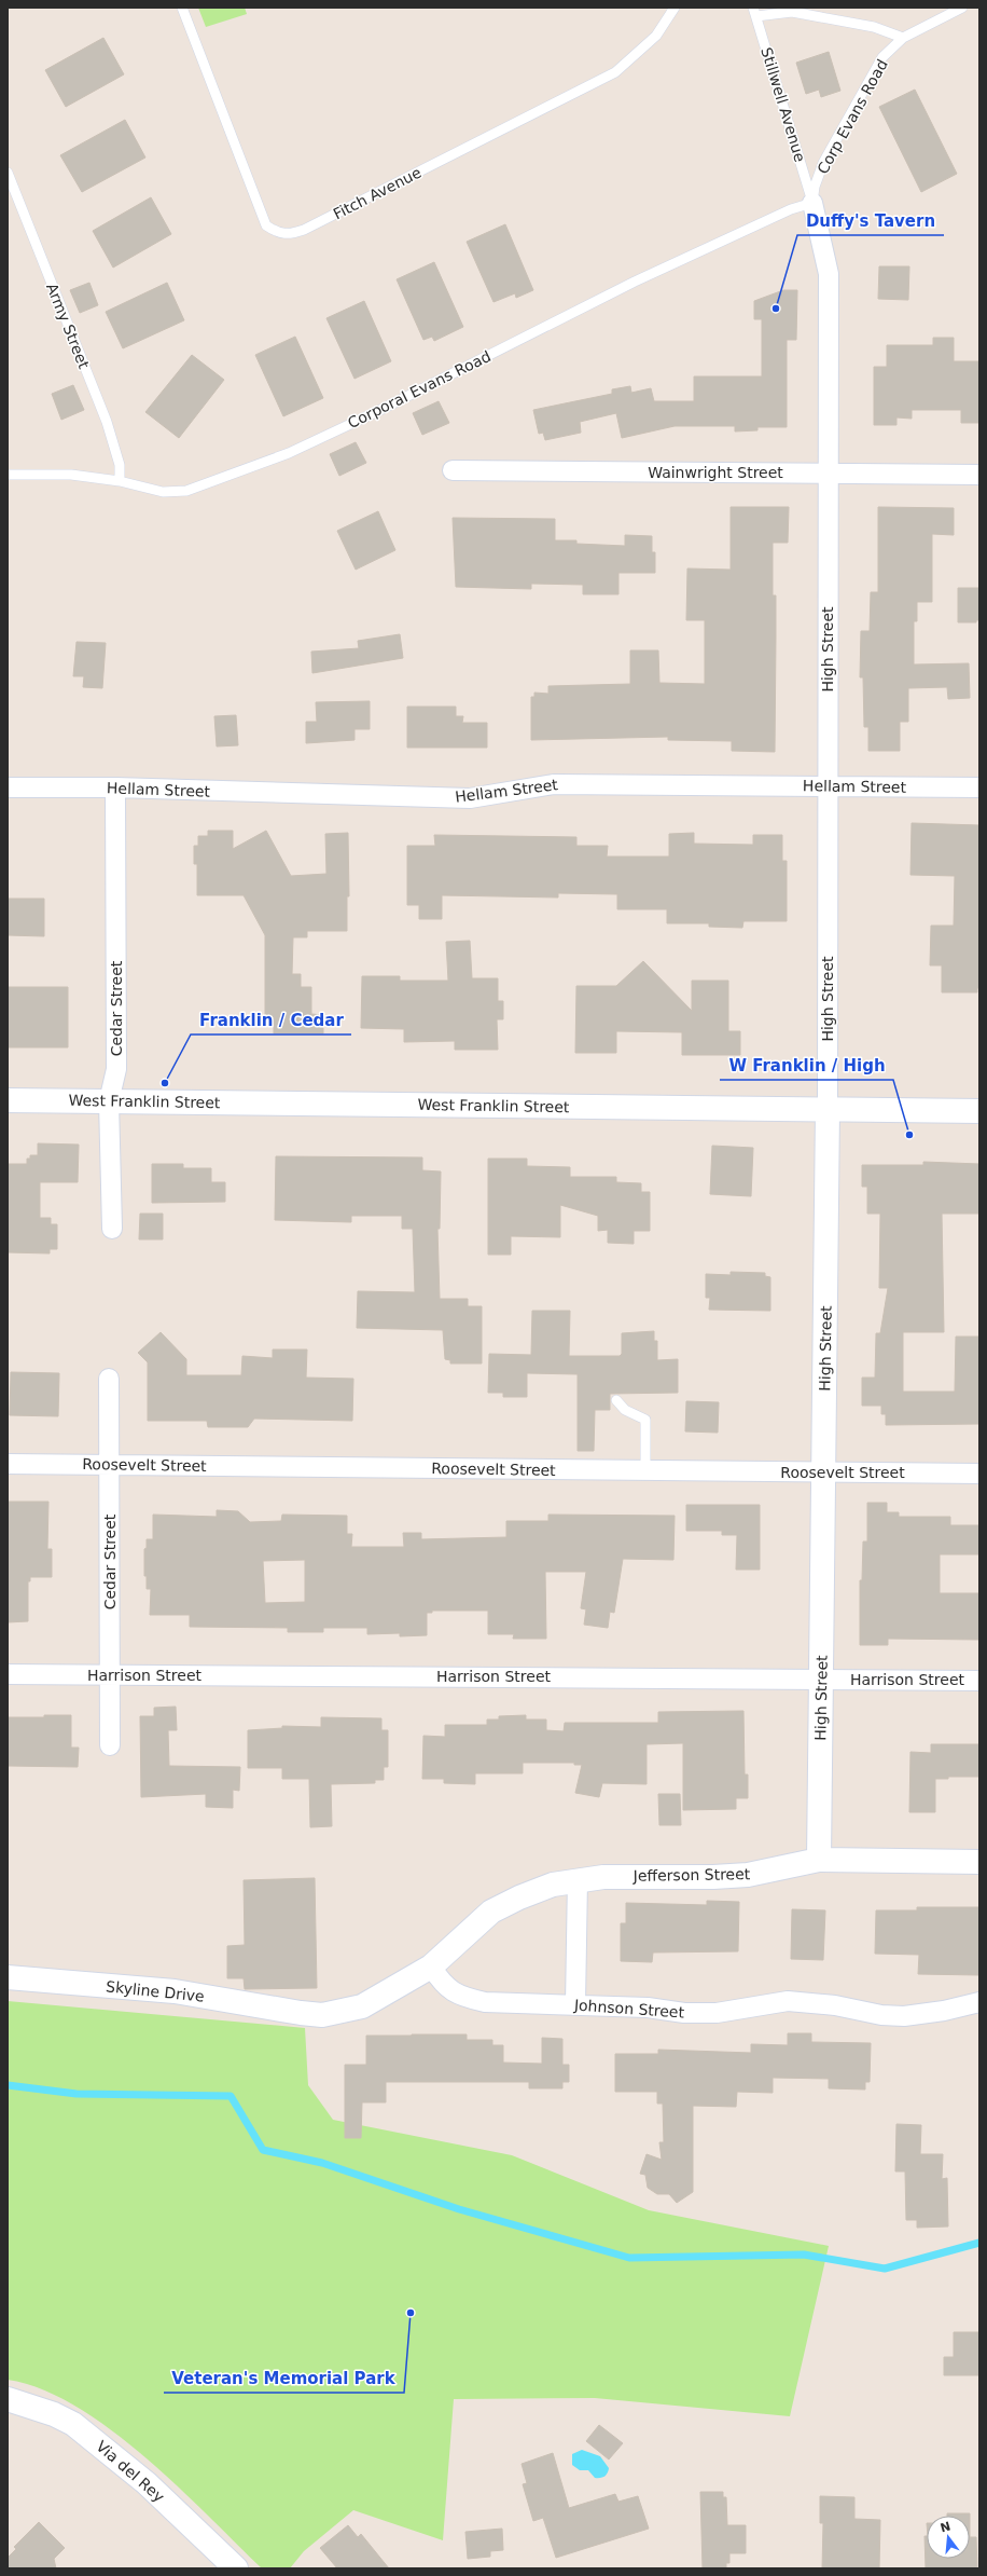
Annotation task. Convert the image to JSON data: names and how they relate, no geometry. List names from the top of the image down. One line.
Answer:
{"streets":{"street":["Wainwright Street","High Street","Hellam Street","Cedar Street","West Franklin Street","Roosevelt Street","Harrison Street","Jefferson Street","Skyline Drive","Johnson Street","Via del Rey"],"lane":["Stillwell Avenue","Corp Evans Road","Fitch Avenue","Army Street","Corporal Evans Road"]},"crossings":[["Stillwell Avenue","Corp Evans Road"],["Stillwell Avenue","Corporal Evans Road"],["Stillwell Avenue","High Street"],["Corp Evans Road","Corporal Evans Road"],["Corp Evans Road","High Street"],["Army Street","Corporal Evans Road"],["Corporal Evans Road","High Street"],["Wainwright Street","High Street"],["High Street","Hellam Street"],["High Street","West Franklin Street"],["High Street","Roosevelt Street"],["High Street","Harrison Street"],["High Street","Jefferson Street"],["Hellam Street","Cedar Street"],["Cedar Street","West Franklin Street"],["Cedar Street","Roosevelt Street"],["Cedar Street","Harrison Street"],["Jefferson Street","Skyline Drive"],["Jefferson Street","Johnson Street"],["Skyline Drive","Johnson Street"]],"places":["Duffy's Tavern","Franklin / Cedar","W Franklin / High","Veteran's Memorial Park"],"north":"top"}
